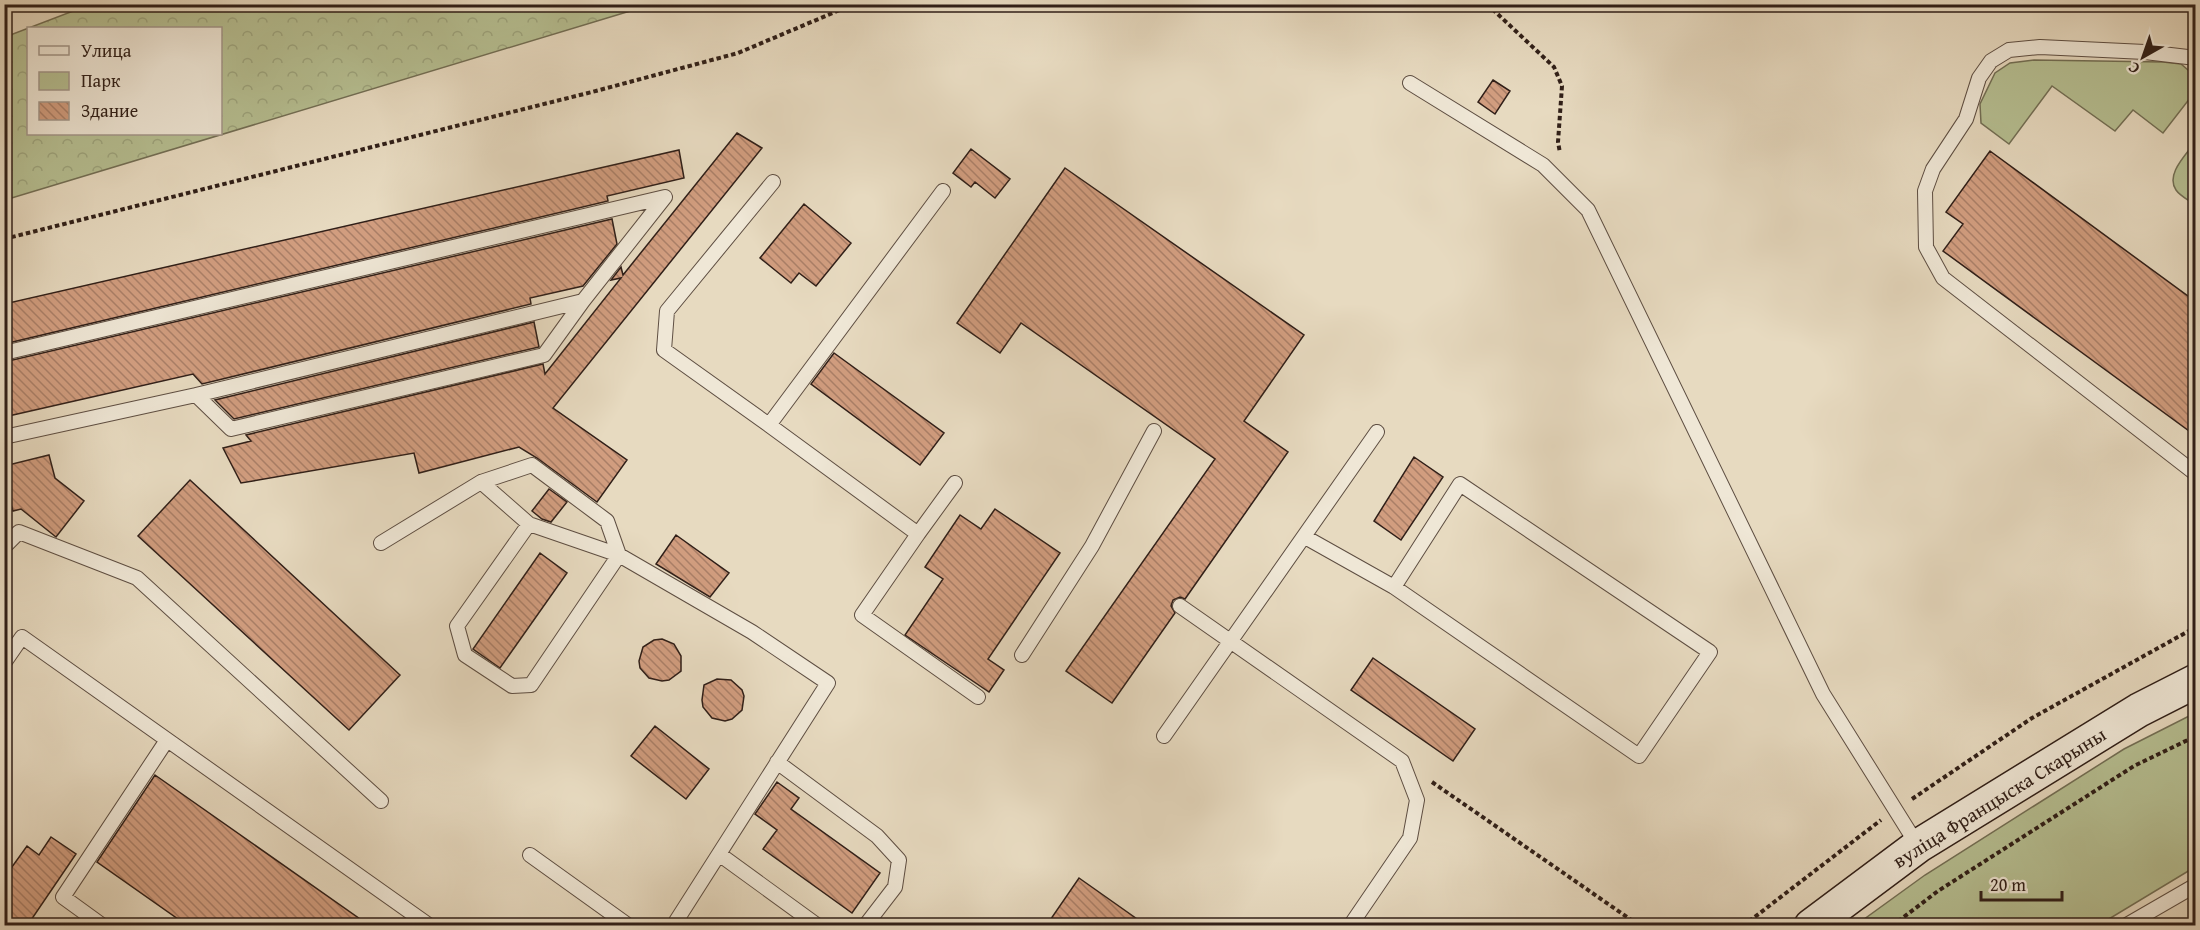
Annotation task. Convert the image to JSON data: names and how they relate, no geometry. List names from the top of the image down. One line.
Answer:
{"streets":{"main road":["вуліца Францыска Скарыны"]},"legend":["Улица","Парк","Здание"],"scale_bar":"20 m","north":"bottom left"}
